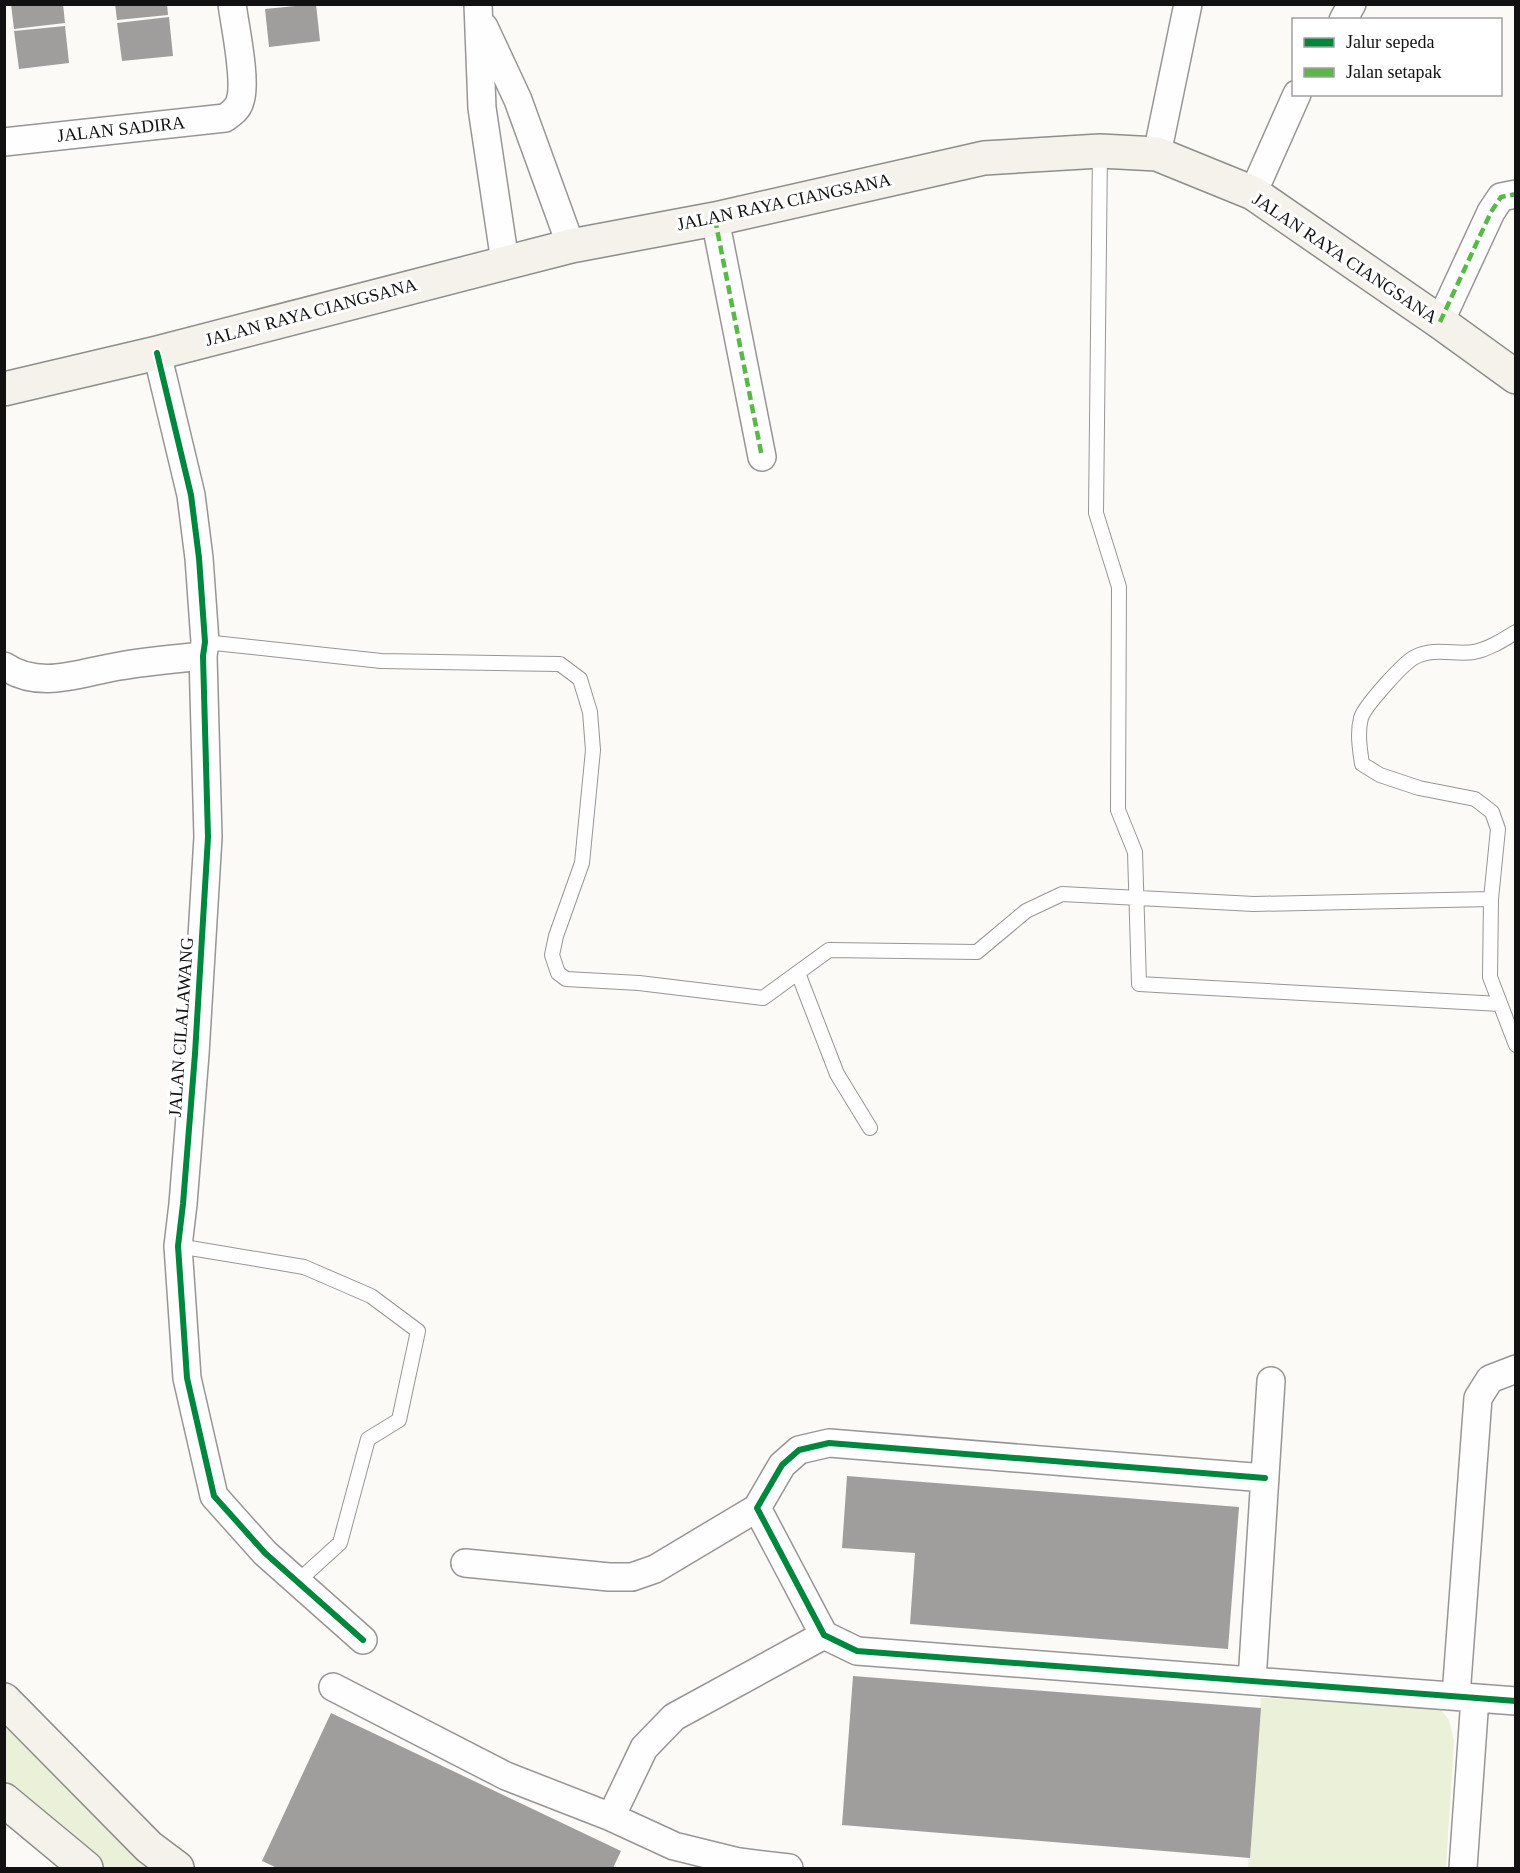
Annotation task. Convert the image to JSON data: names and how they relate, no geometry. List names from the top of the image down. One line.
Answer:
{"streets":{"main road":["JALAN RAYA CIANGSANA"],"street":["JALAN SADIRA","JALAN CILALAWANG"]},"crossings":[["JALAN RAYA CIANGSANA","JALAN CILALAWANG"]],"legend":["Jalur sepeda","Jalan setapak"]}
